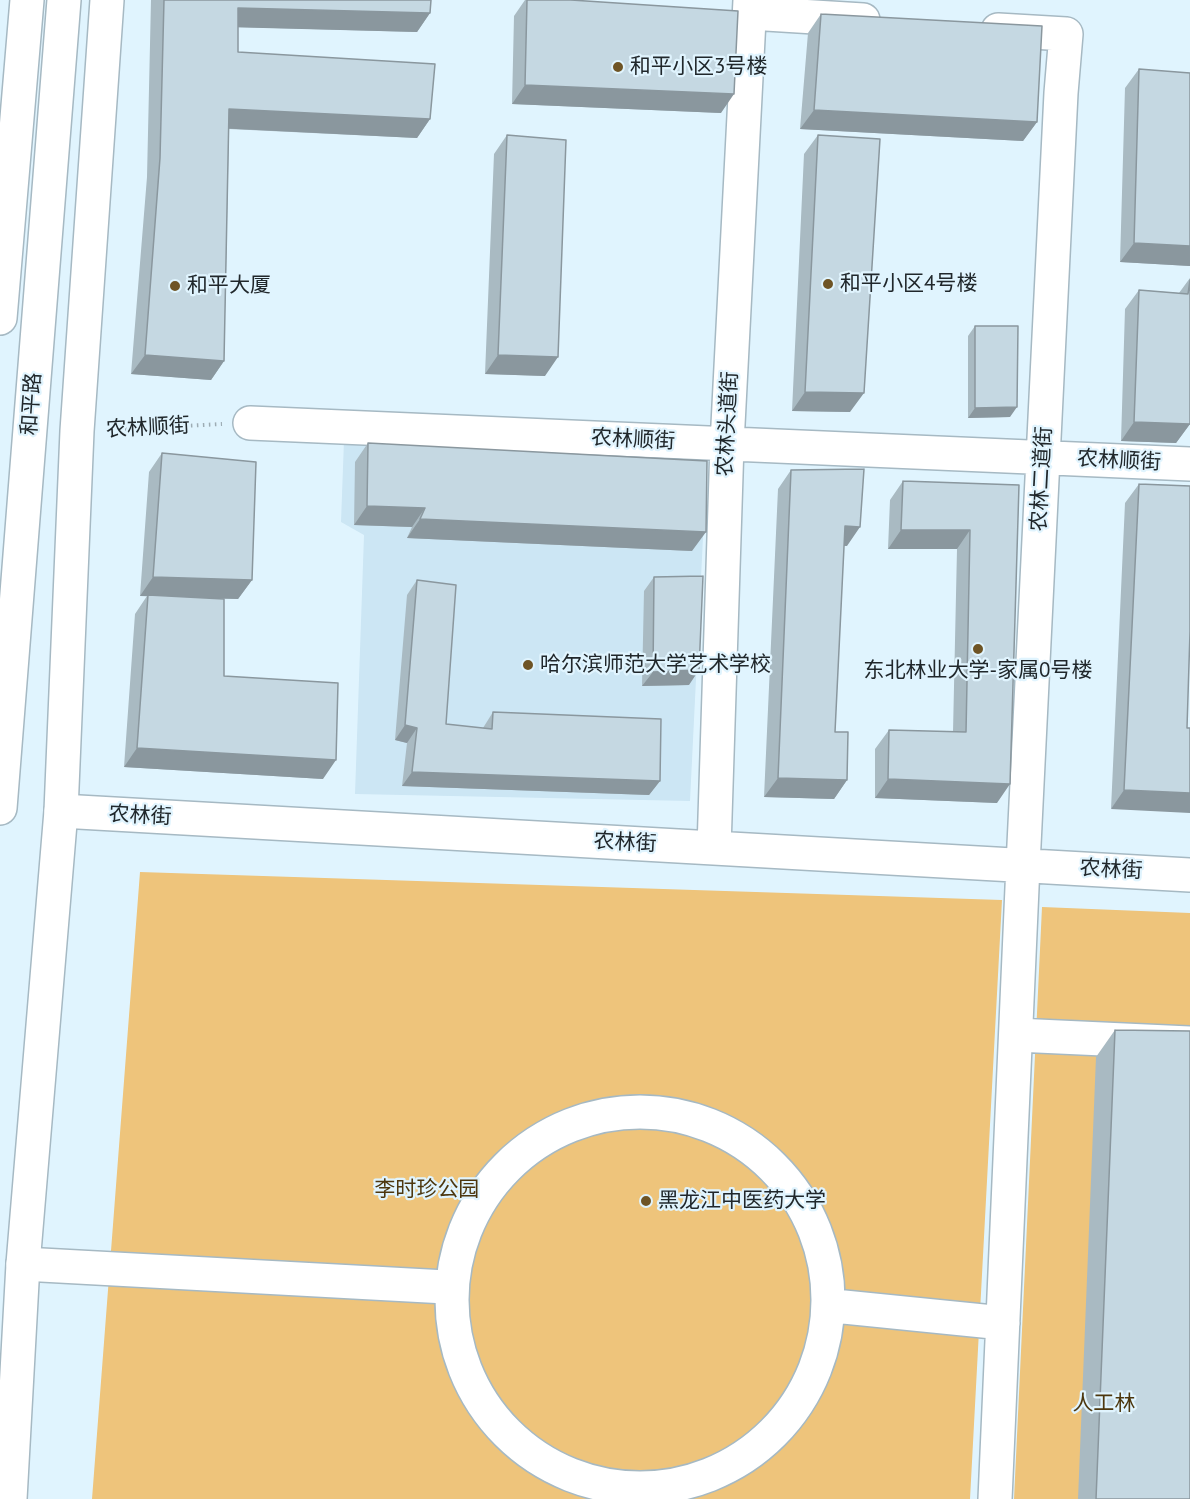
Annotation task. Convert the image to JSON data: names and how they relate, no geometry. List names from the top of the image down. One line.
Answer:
{"streets":{"street":["和平路","农林头道街","农林顺街","农林二道街","农林街"]},"crossings":[["农林头道街","农林顺街"],["农林头道街","农林街"],["农林顺街","农林二道街"],["农林二道街","农林街"]],"parks":["李时珍公园","人工林"],"places":["和平小区3号楼","和平小区4号楼","和平大厦","东北林业大学-家属0号楼","哈尔滨师范大学艺术学校","黑龙江中医药大学"]}
